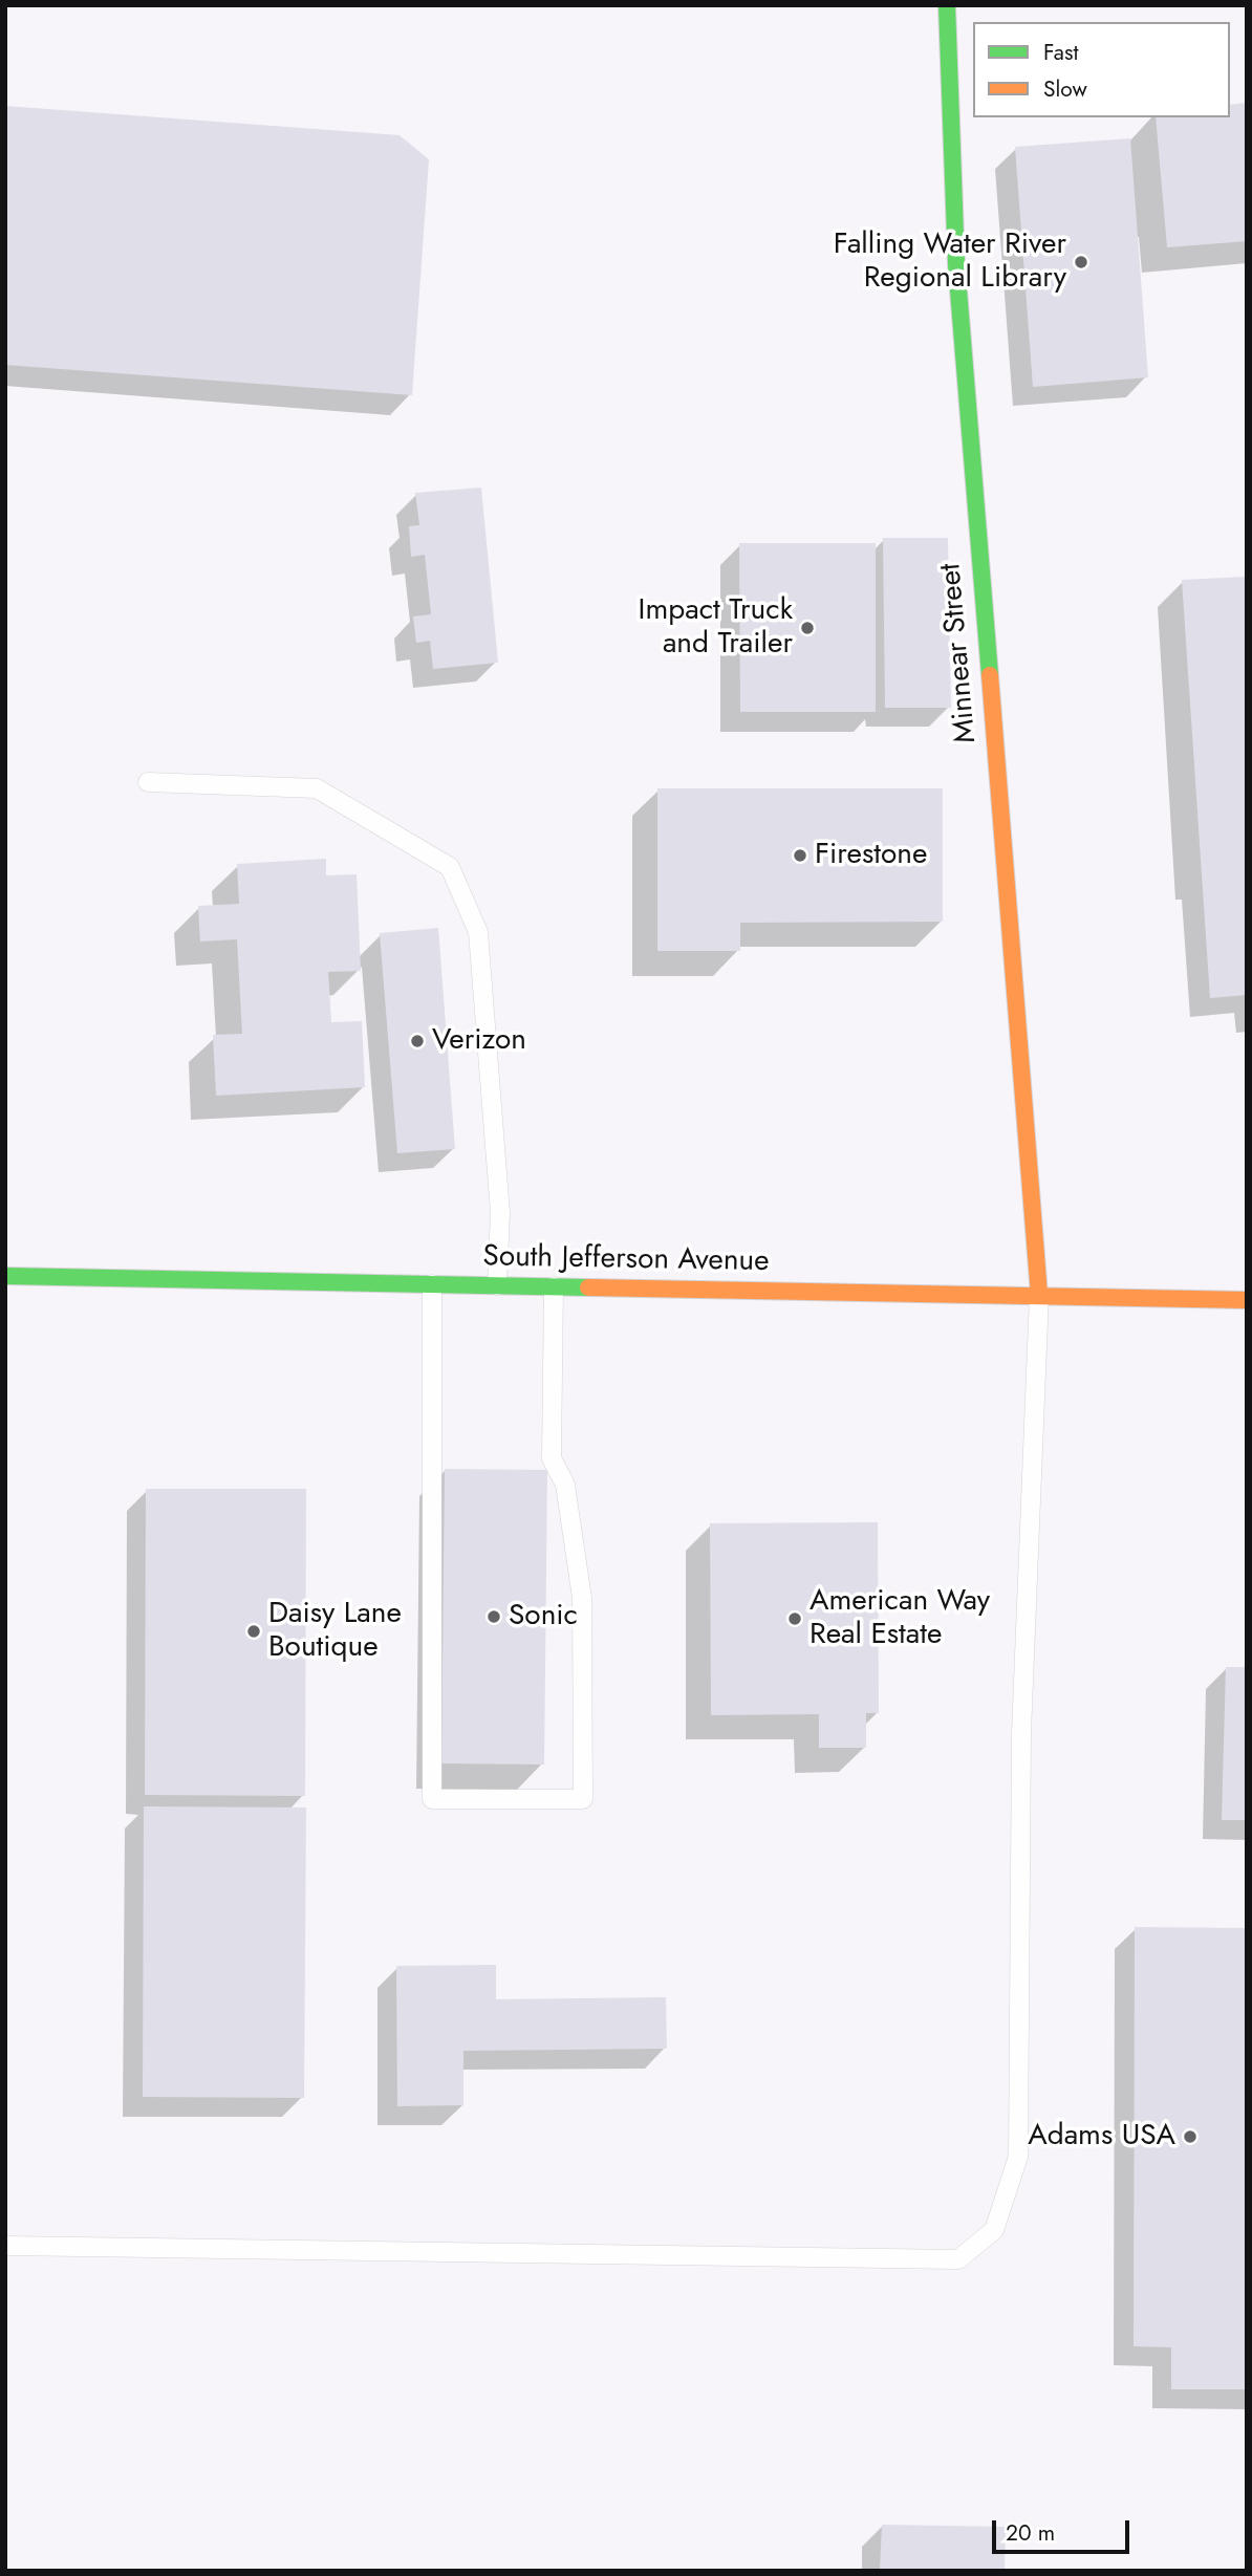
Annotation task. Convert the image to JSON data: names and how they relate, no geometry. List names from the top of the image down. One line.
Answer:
{"streets":{"street":["Minnear Street","South Jefferson Avenue"]},"crossings":[["Minnear Street","South Jefferson Avenue"]],"places":["Falling Water River Regional Library","Impact Truck and Trailer","Firestone","Verizon","Sonic","American Way Real Estate","Daisy Lane Boutique","Adams USA"],"legend":["Fast","Slow"],"scale_bar":"20 m"}
